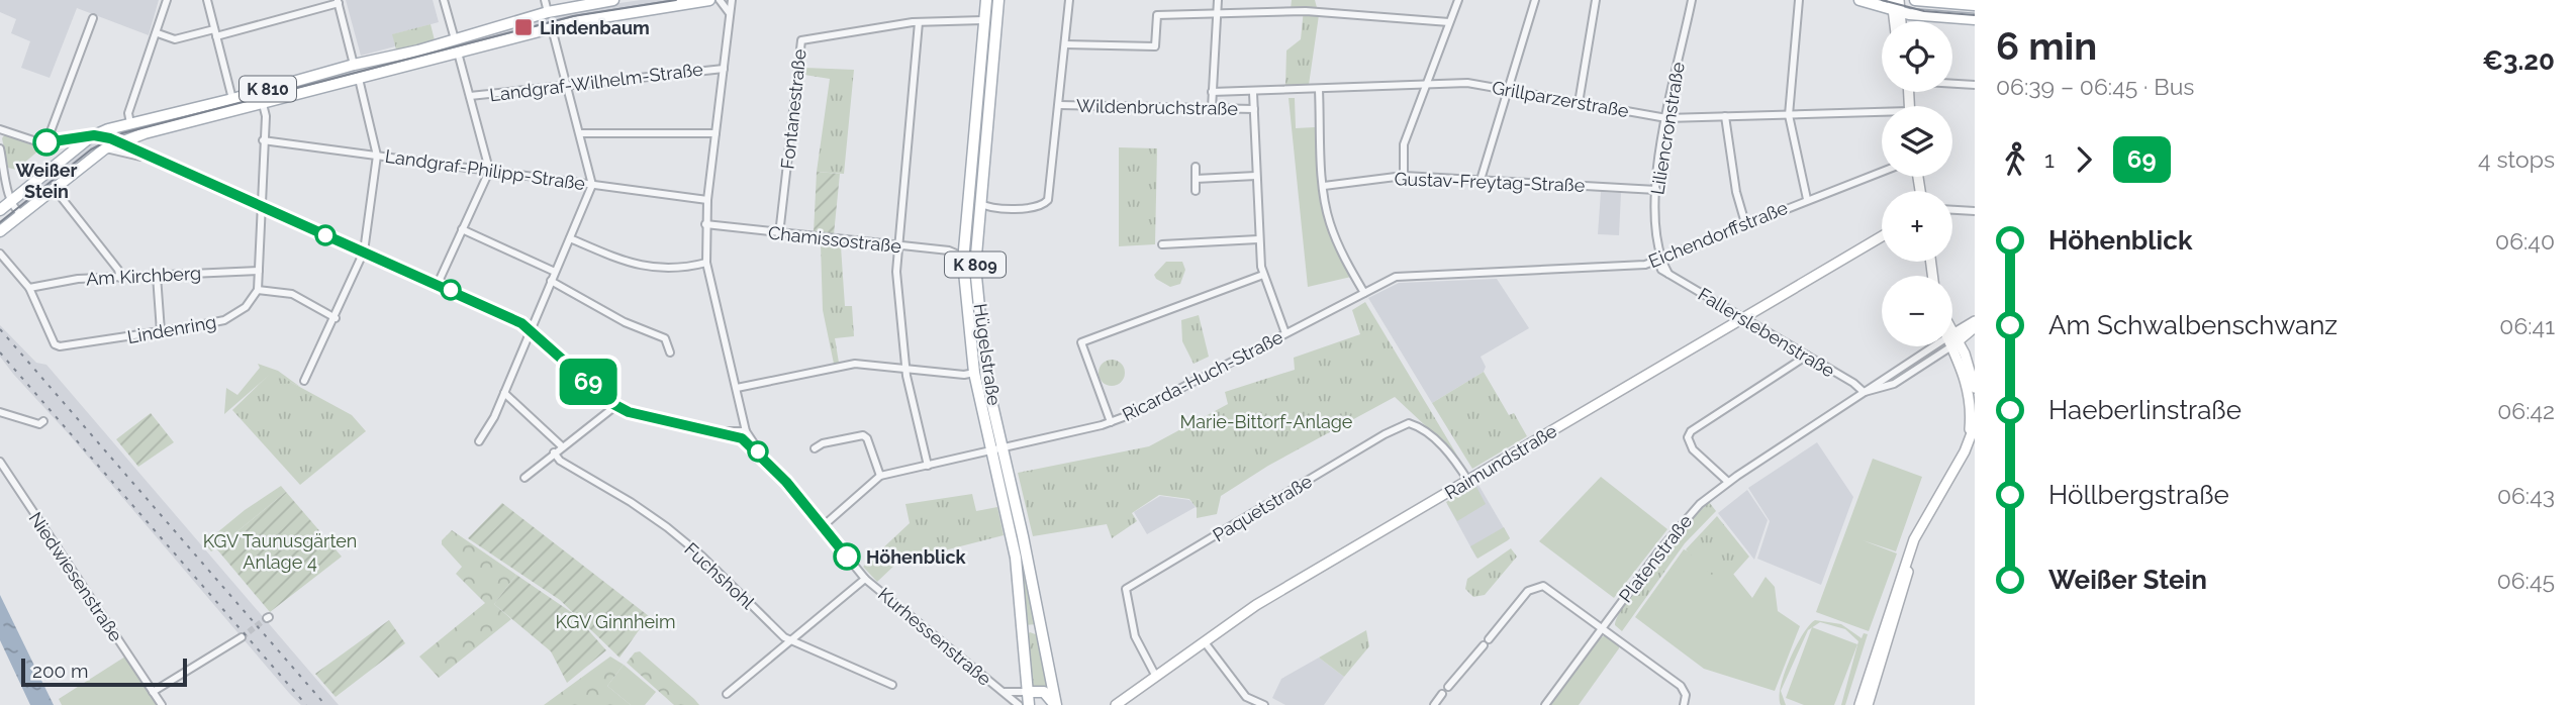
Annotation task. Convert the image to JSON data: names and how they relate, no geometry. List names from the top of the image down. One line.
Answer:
{"streets":{"main road":["K 810","K 809","Hügelstraße","Raimundstraße","Platenstraße"],"street":["Landgraf-Wilhelm-Straße","Grillparzerstraße","Wildenbruchstraße","Fontanestraße","Liliencronstraße","Landgraf-Philipp-Straße","Gustav-Freytag-Straße","Eichendorffstraße","Chamissostraße","Am Kirchberg","Lindenring","Fallerslebenstraße","Ricarda-Huch-Straße","Paquetstraße","Fuchshohl","Niedwiesenstraße","Kurhessenstraße"]},"crossings":[["Grillparzerstraße","Liliencronstraße"],["Fontanestraße","Chamissostraße"],["Fontanestraße","Hügelstraße"],["Liliencronstraße","Gustav-Freytag-Straße"],["Liliencronstraße","Eichendorffstraße"],["Eichendorffstraße","Fallerslebenstraße"],["Eichendorffstraße","Ricarda-Huch-Straße"],["Chamissostraße","Hügelstraße"],["Am Kirchberg","Lindenring"],["Fallerslebenstraße","Raimundstraße"],["Fallerslebenstraße","Platenstraße"],["Hügelstraße","Ricarda-Huch-Straße"],["Hügelstraße","Kurhessenstraße"],["Raimundstraße","Paquetstraße"]],"parks":["Marie-Bittorf-Anlage","KGV Taunusgärten Anlage 4","KGV Ginnheim"],"places":{"transit":["Lindenbaum"],"other":["Weißer Stein","Höhenblick"]},"lines":["bus line 69"],"scale_bar":"200 m","page":{"on_map":"69","heading":["6 min","06:39 – 06:45 · Bus","€3.20"],"map_buttons":["+","−"],"legs":["1","69","4 stops"],"list":[{"name":"Höhenblick","value":"06:40"},{"name":"Am Schwalbenschwanz","value":"06:41"},{"name":"Haeberlinstraße","value":"06:42"},{"name":"Höllbergstraße","value":"06:43"},{"name":"Weißer Stein","value":"06:45"}],"scale":"200 m"}}
